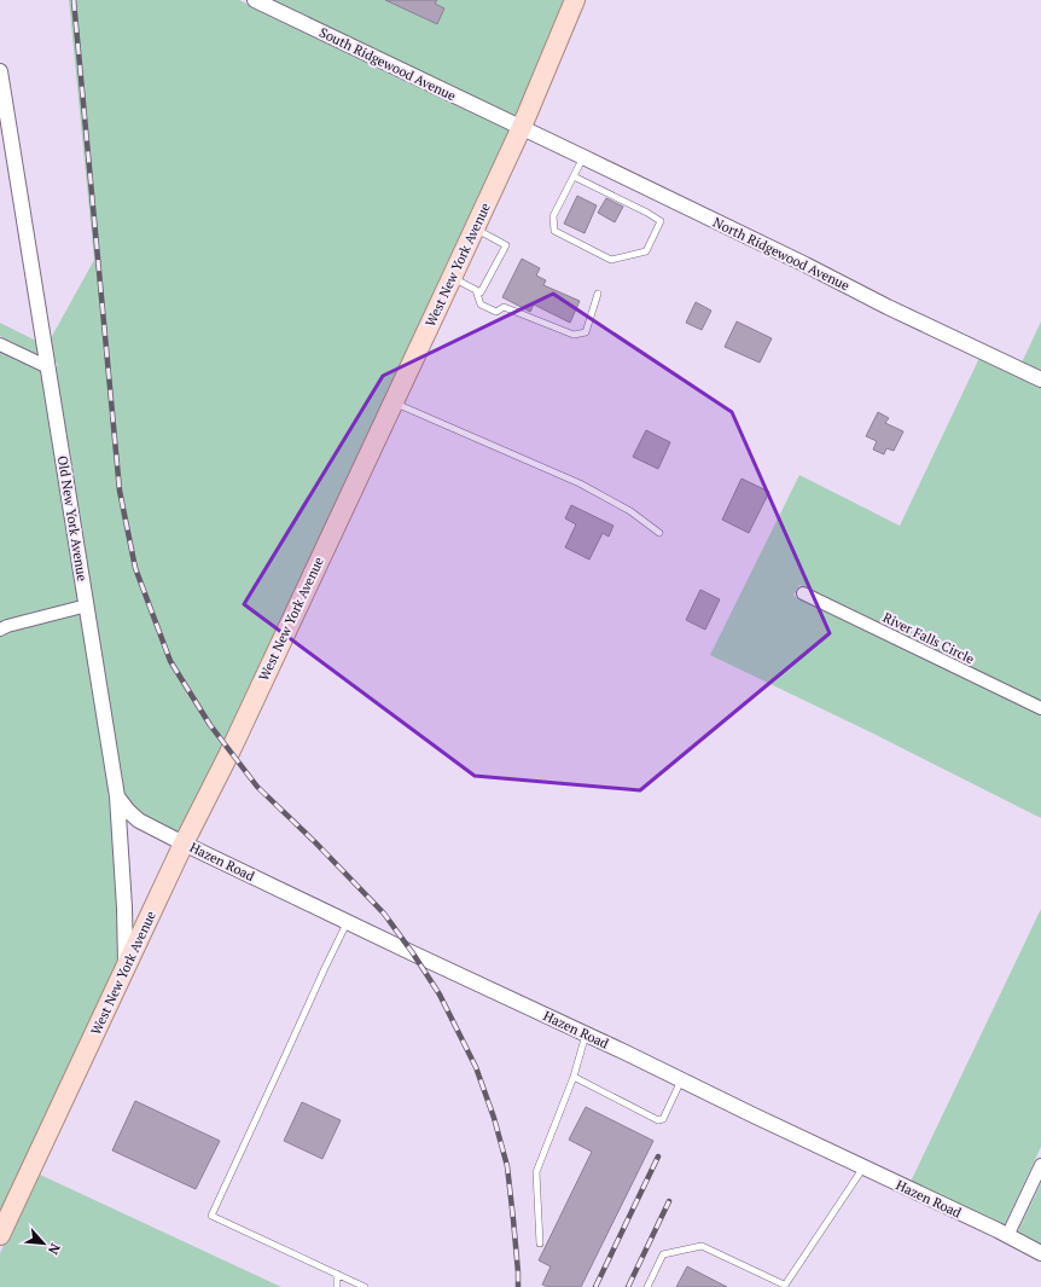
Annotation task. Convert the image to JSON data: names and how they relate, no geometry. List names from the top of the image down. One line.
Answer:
{"streets":{"main road":["West New York Avenue"],"street":["South Ridgewood Avenue","North Ridgewood Avenue","Old New York Avenue","River Falls Circle","Hazen Road"]},"crossings":[["South Ridgewood Avenue","North Ridgewood Avenue"],["South Ridgewood Avenue","West New York Avenue"],["North Ridgewood Avenue","West New York Avenue"],["West New York Avenue","Old New York Avenue"],["West New York Avenue","Hazen Road"],["Old New York Avenue","Hazen Road"]],"north":"bottom right"}
